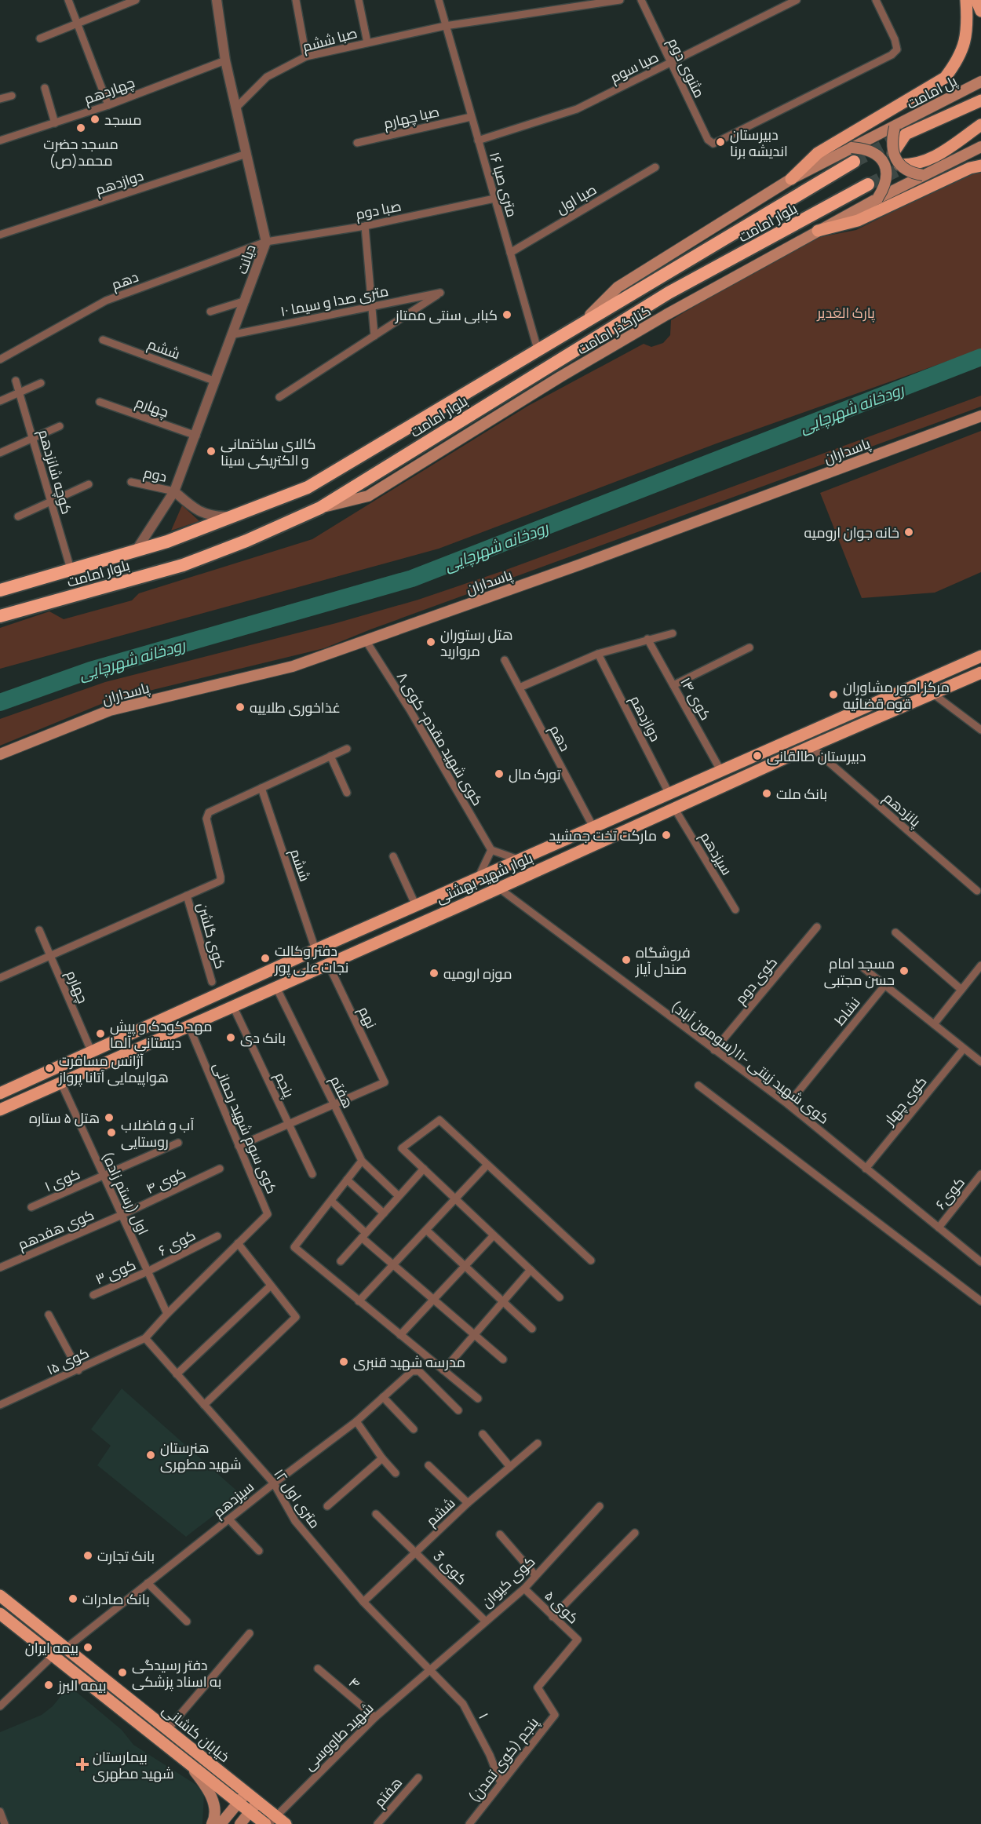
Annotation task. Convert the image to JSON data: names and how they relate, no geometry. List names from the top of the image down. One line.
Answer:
{"streets":{"highway":["بلوار امامت"],"main road":["پل امامت","کنارگذر امامت","پاسداران","بلوار شهید بهشتی","خیابان کاشانی"],"street":["صبا ششم","صبا سوم","مثنوی دوم","چهاردهم","صبا چهارم","دوازدهم","۱۶ متری صبا","صبا اول","صبا دوم","دیانت","دهم","۱۰ متری صدا و سیما","ششم","چهارم","کوچه شانزدهم","دوم","کوی ۱۴","کوی شهید مقدم- کوی ۸","پانزدهم","سیزدهم","کوی گلشن","کوی دوم","نشاط","نهم","کوی شهید زینتی -۱۱(سومون آباد)","پنجم","هفتم","کوی چهار","کوی سوم شهید رحمانی","کوی ۱","کوی ۴","اول (رستم زاده)","کوی۶","کوی هفدهم","کوی ۶","کوی ۳","کوی ۱۵","۱۲ متری اول","کوی 3","کوی کیوان","کوی ۵","۴","۱","شهید طاووسی","پنجم (کوی تمدن)"]},"crossings":[["صبا ششم","۱۶ متری صبا"],["صبا ششم","دیانت"],["صبا سوم","مثنوی دوم"],["صبا سوم","۱۶ متری صبا"],["چهاردهم","دیانت"],["پل امامت","کنارگذر امامت"],["صبا چهارم","۱۶ متری صبا"],["دوازدهم","دیانت"],["دوازدهم","بلوار شهید بهشتی"],["۱۶ متری صبا","صبا اول"],["۱۶ متری صبا","صبا دوم"],["۱۶ متری صبا","بلوار امامت"],["صبا دوم","دیانت"],["صبا دوم","دهم"],["بلوار امامت","دیانت"],["بلوار امامت","کنارگذر امامت"],["بلوار امامت","کوچه شانزدهم"],["دیانت","دهم"],["دیانت","۱۰ متری صدا و سیما"],["دیانت","ششم"],["دیانت","چهارم"],["دیانت","دوم"],["دهم","بلوار شهید بهشتی"],["ششم","بلوار شهید بهشتی"],["ششم","۱۲ متری اول"],["ششم","کوی 3"],["چهارم","بلوار شهید بهشتی"],["پاسداران","کوی شهید مقدم- کوی ۸"],["کوی ۱۴","بلوار شهید بهشتی"],["پانزدهم","بلوار شهید بهشتی"],["سیزدهم","بلوار شهید بهشتی"],["سیزدهم","۱۲ متری اول"],["سیزدهم","خیابان کاشانی"],["بلوار شهید بهشتی","نهم"],["بلوار شهید بهشتی","کوی شهید زینتی -۱۱(سومون آباد)"],["بلوار شهید بهشتی","پنجم"],["بلوار شهید بهشتی","هفتم"],["بلوار شهید بهشتی","کوی سوم شهید رحمانی"],["بلوار شهید بهشتی","اول (رستم زاده)"],["کوی دوم","کوی شهید زینتی -۱۱(سومون آباد)"],["نشاط","کوی شهید زینتی -۱۱(سومون آباد)"],["نهم","هفتم"],["کوی شهید زینتی -۱۱(سومون آباد)","کوی چهار"],["کوی شهید زینتی -۱۱(سومون آباد)","کوی۶"],["کوی ۱","اول (رستم زاده)"],["کوی ۴","اول (رستم زاده)"],["کوی ۴","کوی هفدهم"],["اول (رستم زاده)","کوی هفدهم"],["اول (رستم زاده)","کوی ۶"],["اول (رستم زاده)","کوی ۳"],["کوی ۶","کوی ۳"],["کوی ۱۵","۱۲ متری اول"],["۱۲ متری اول","کوی کیوان"],["۱۲ متری اول","۱"],["۱۲ متری اول","شهید طاووسی"],["کوی 3","کوی کیوان"],["کوی کیوان","کوی ۵"],["کوی کیوان","۱"],["کوی کیوان","شهید طاووسی"],["کوی ۵","پنجم (کوی تمدن)"],["۴","شهید طاووسی"],["۱","شهید طاووسی"],["۱","پنجم (کوی تمدن)"],["خیابان کاشانی","شهید طاووسی"]],"water":["رودخانه شهرچایی"],"parks":["پارک الغدیر"],"places":{"other":["مسجد","مسجد حضرت محمد(ص)","دبیرستان اندیشه برنا","کبابی سنتی ممتاز","کالای ساختمانی و الکتریکی سینا","خانه جوان ارومیه","هتل رستوران مروارید","مرکز امور مشاوران قوه قضائیه","غذاخوری طلاییه","دبیرستان طالقانی","تورک مال","بانک ملت","مارکت تخت جمشید","دفتر وکالت نجات علی پور","فروشگاه صندل آیاز","مسجد امام حسن مجتبی","موزه ارومیه","مهد کودک و پیش دبستانی آلما","بانک دی","آژانس مسافرت هواپیمایی آتانا پرواز","هتل ۵ ستاره","آب و فاضلاب روستایی","مدرسه شهید قنبری","هنرستان شهید مطهری","بانک تجارت","بانک صادرات","بیمه ایران","دفتر رسیدگی به اسناد پزشکی","بیمه البرز"],"health":["بیمارستان شهید مطهری"]}}
